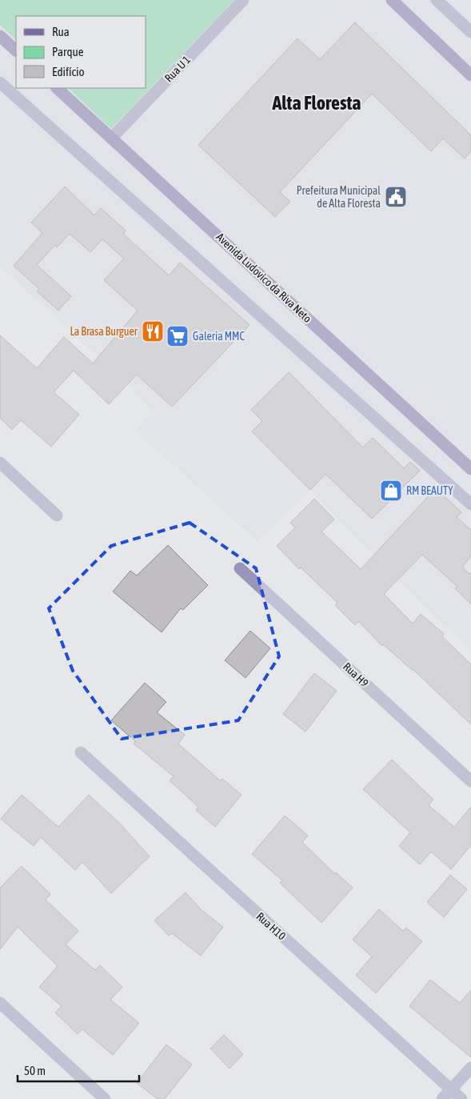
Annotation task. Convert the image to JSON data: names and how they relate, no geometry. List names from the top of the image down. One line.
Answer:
{"streets":{"street":["Rua U 1","Avenida Ludovico da Riva Neto","Rua H9","Rua H10"]},"crossings":[["Rua U 1","Avenida Ludovico da Riva Neto"]],"districts":["Alta Floresta"],"places":{"public building":["Prefeitura Municipal de Alta Floresta"],"restaurant":["La Brasa Burguer"],"supermarket":["Galeria MMC"],"shop":["RM BEAUTY"]},"legend":["Rua","Parque","Edifício"],"scale_bar":"50 m"}
